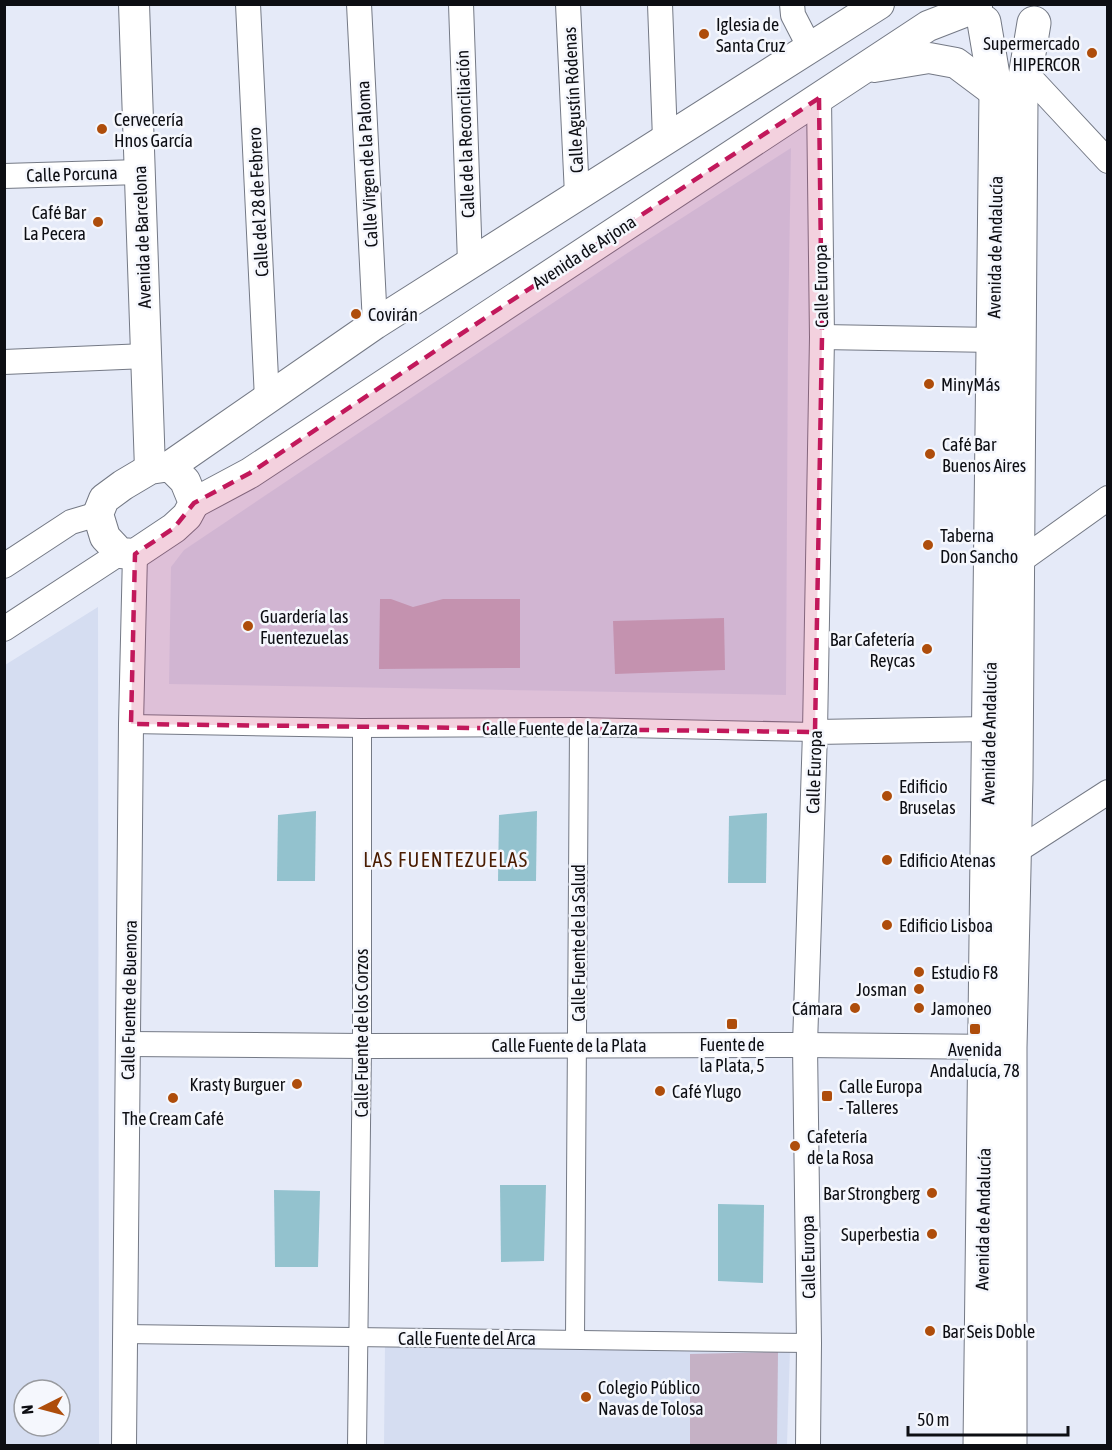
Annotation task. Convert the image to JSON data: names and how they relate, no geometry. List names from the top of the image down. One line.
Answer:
{"streets":{"main road":["Avenida de Andalucía"],"street":["Calle Agustín Ródenas","Calle de la Reconciliación","Calle Virgen de la Paloma","Calle Porcuna","Calle del 28 de Febrero","Avenida de Barcelona","Avenida de Arjona","Calle Europa","Calle Fuente de la Zarza","Calle Fuente de la Salud","Calle Fuente de Buenora","Calle Fuente de los Corzos","Calle Fuente de la Plata","Calle Fuente del Arca"]},"crossings":[["Calle Porcuna","Avenida de Barcelona"],["Avenida de Barcelona","Avenida de Arjona"],["Avenida de Barcelona","Calle Fuente de Buenora"],["Avenida de Andalucía","Avenida de Arjona"],["Avenida de Andalucía","Calle Fuente de la Zarza"],["Avenida de Andalucía","Calle Fuente de la Plata"],["Avenida de Arjona","Calle Europa"],["Avenida de Arjona","Calle Fuente de Buenora"],["Calle Europa","Calle Fuente de la Zarza"],["Calle Europa","Calle Fuente de la Plata"],["Calle Europa","Calle Fuente del Arca"],["Calle Fuente de la Zarza","Calle Fuente de la Salud"],["Calle Fuente de la Zarza","Calle Fuente de Buenora"],["Calle Fuente de la Zarza","Calle Fuente de los Corzos"],["Calle Fuente de la Salud","Calle Fuente de la Plata"],["Calle Fuente de la Salud","Calle Fuente del Arca"],["Calle Fuente de Buenora","Calle Fuente de la Plata"],["Calle Fuente de Buenora","Calle Fuente del Arca"],["Calle Fuente de los Corzos","Calle Fuente de la Plata"],["Calle Fuente de los Corzos","Calle Fuente del Arca"]],"districts":["LAS FUENTEZUELAS"],"places":{"other":["Iglesia de Santa Cruz","Supermercado HIPERCOR","Cervecería Hnos García","Café Bar La Pecera","Covirán","MinyMás","Café Bar Buenos Aires","Taberna Don Sancho","Guardería las Fuentezuelas","Bar Cafetería Reycas","Edificio Bruselas","Edificio Atenas","Edificio Lisboa","Estudio F8","Josman","Cámara","Jamoneo","Krasty Burguer","Café Ylugo","The Cream Café","Cafetería de la Rosa","Bar Strongberg","Superbestia","Bar Seis Doble","Colegio Público Navas de Tolosa"],"transit":["Fuente de la Plata, 5","Avenida Andalucía, 78","Calle Europa - Talleres"]},"scale_bar":"50 m","north":"left"}
